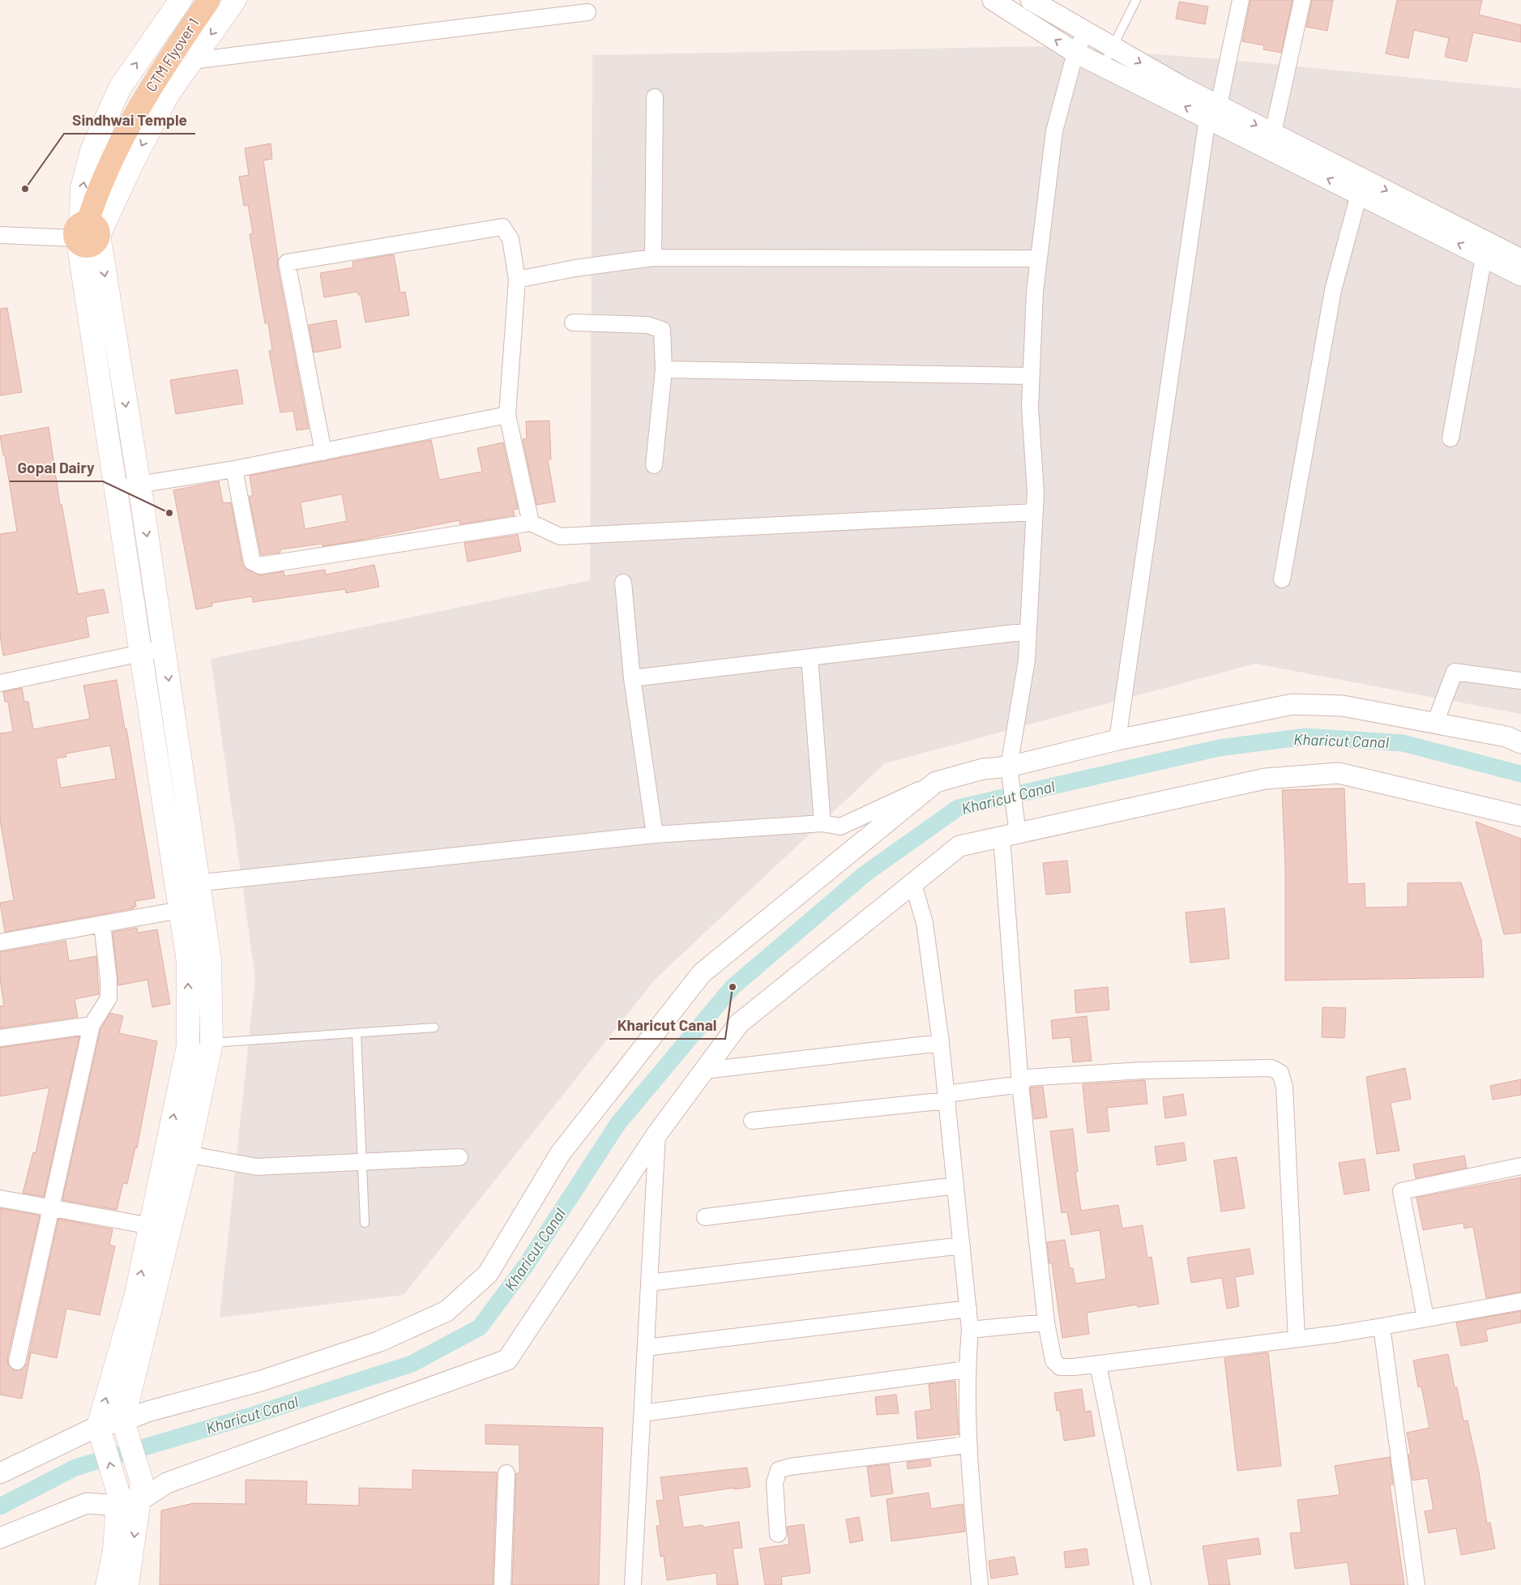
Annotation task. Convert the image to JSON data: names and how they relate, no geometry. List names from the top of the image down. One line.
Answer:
{"streets":{"main road":["CTM Flyover 1"]},"water":["Kharicut Canal"],"places":["Sindhwai Temple","Gopal Dairy","Kharicut Canal"]}
